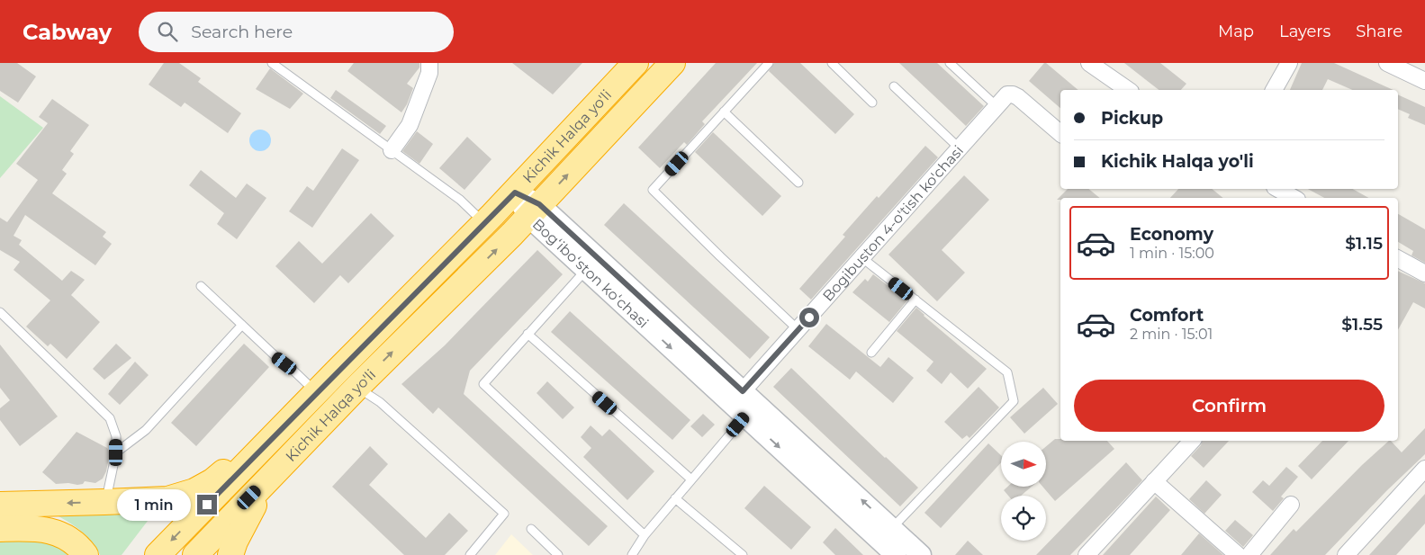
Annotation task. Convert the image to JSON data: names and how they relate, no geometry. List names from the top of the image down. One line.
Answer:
{"streets":{"highway":["Kichik Halqa yo'li"],"street":["Bogibuston 4-o'tish ko'chasi","Bogʻiboʻston koʻchasi"]},"crossings":[["Kichik Halqa yo'li","Bogʻiboʻston koʻchasi"],["Bogibuston 4-o'tish ko'chasi","Bogʻiboʻston koʻchasi"]],"north":"right","page":{"header":"Cabway","search":"Search here","nav":["Map","Layers","Share"],"banner":["Pickup","Kichik Halqa yo'li"],"list":[{"name":"Economy","note":"1 min · 15:00","value":"$1.15"},{"name":"Comfort","note":"2 min · 15:01","value":"$1.55"}],"buttons":"Confirm","bubble":"1 min"}}
